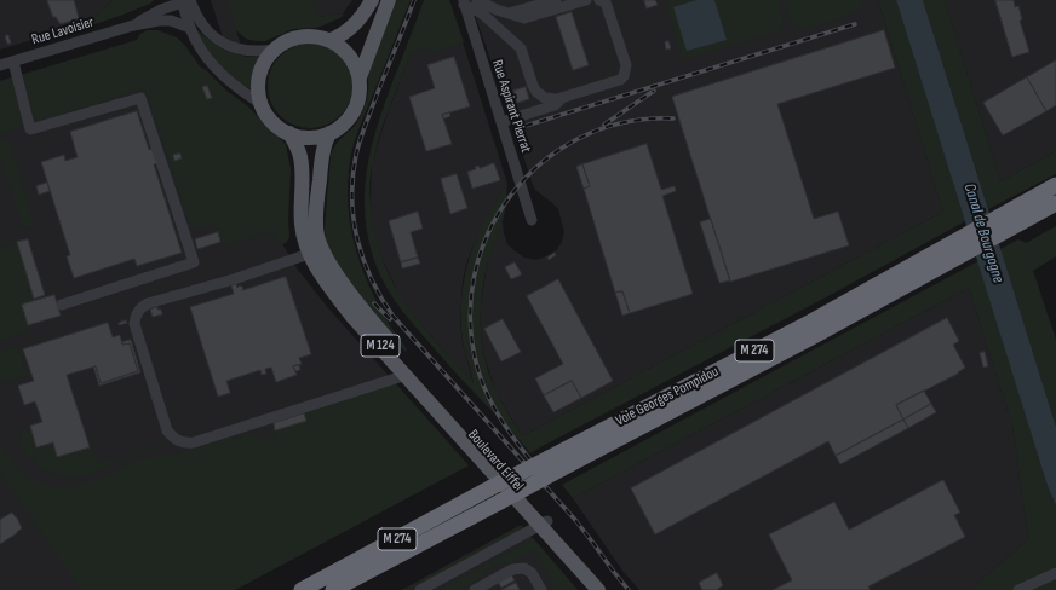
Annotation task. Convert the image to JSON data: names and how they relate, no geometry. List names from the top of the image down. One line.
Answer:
{"streets":{"highway":["M 274","Voie Georges Pompidou"],"main road":["M 124","Boulevard Eiffel"],"street":["Rue Lavoisier","Rue Aspirant Pierrat"]},"crossings":[["M 124","Boulevard Eiffel"]],"water":["Canal de Bourgogne"]}
